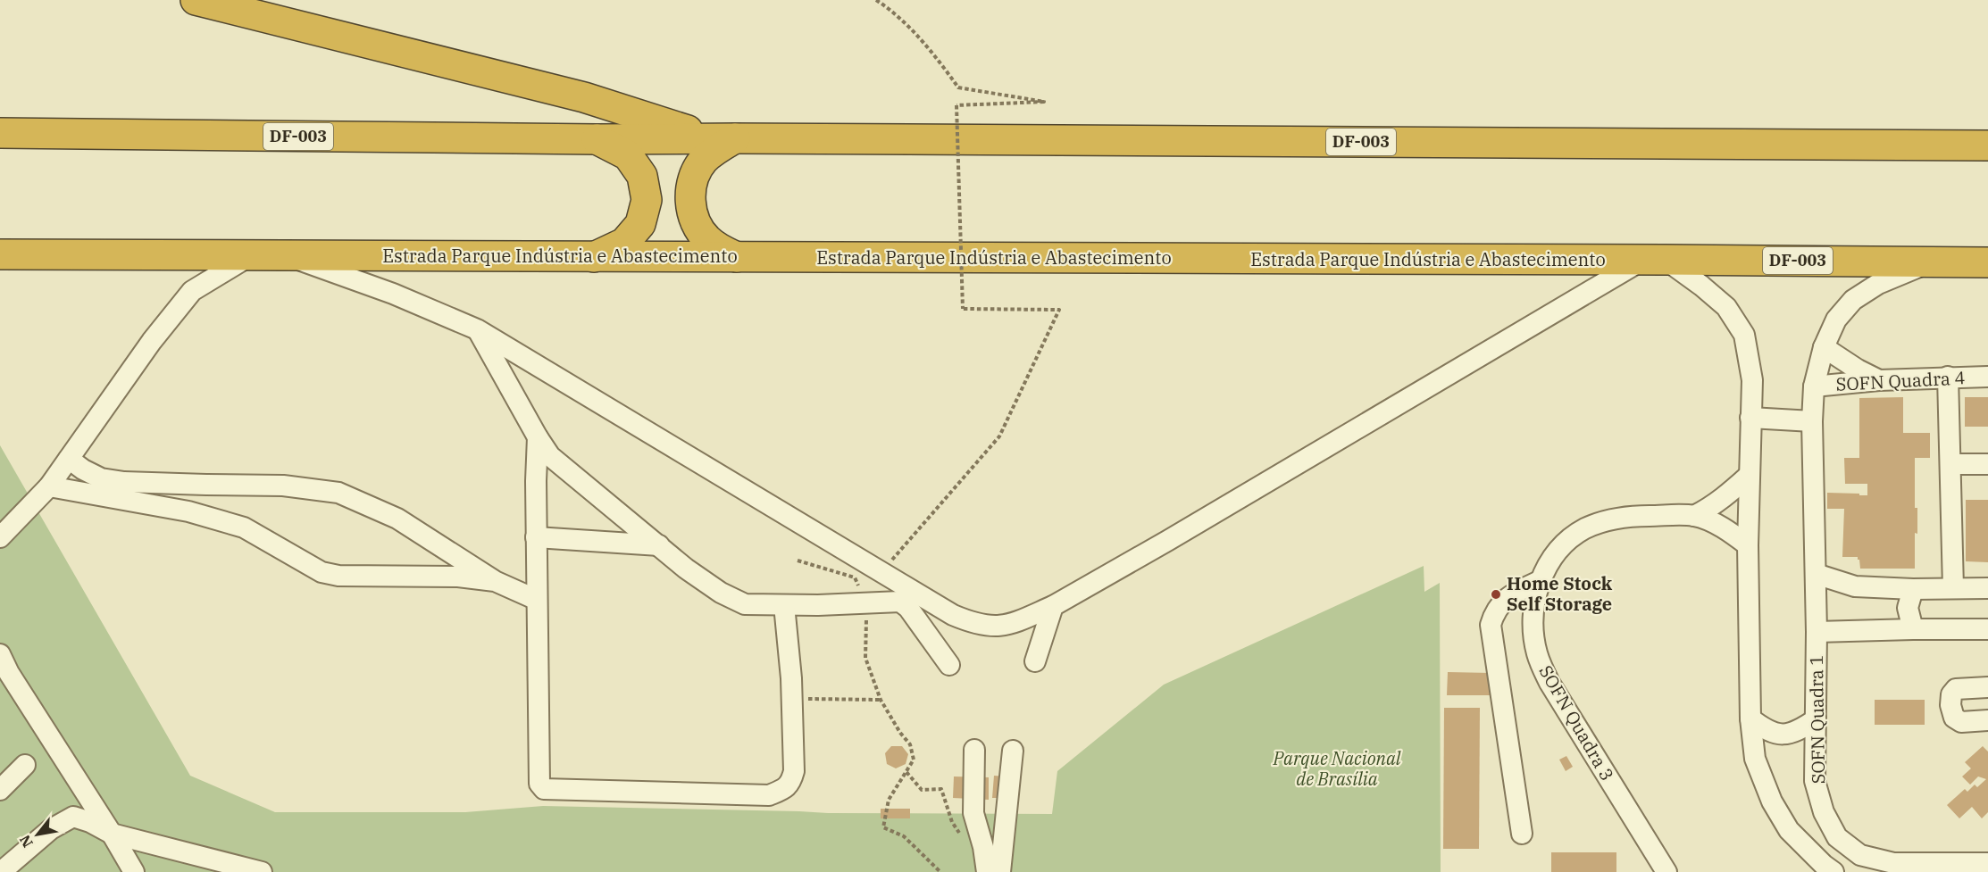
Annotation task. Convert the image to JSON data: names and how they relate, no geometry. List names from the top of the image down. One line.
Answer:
{"streets":{"highway":["DF-003","Estrada Parque Indústria e Abastecimento"],"street":["SOFN Quadra 4","SOFN Quadra 1","SOFN Quadra 3"]},"crossings":[["Estrada Parque Indústria e Abastecimento","SOFN Quadra 1"],["SOFN Quadra 4","SOFN Quadra 1"]],"parks":["Parque Nacional de Brasília"],"places":["Home Stock Self Storage"],"north":"bottom left"}
